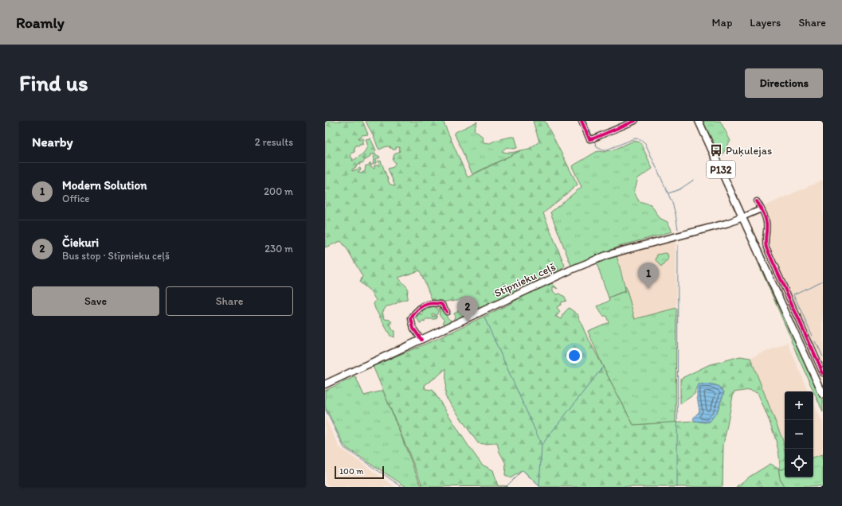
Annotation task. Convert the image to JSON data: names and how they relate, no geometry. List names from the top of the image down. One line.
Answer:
{"streets":{"main road":["P132","Stīpnieku ceļš"]},"crossings":[["P132","Stīpnieku ceļš"]],"places":{"bus stop":["Puķulejas"]},"scale_bar":"100 m","page":{"header":"Roamly","nav":["Map","Layers","Share"],"buttons":["Directions",["Save","Share"]],"title":"Find us","heading":["Nearby","2 results"],"list":[{"mark":"1","name":"Modern Solution","note":"Office","value":"200 m"},{"mark":"2","name":"Čiekuri","note":"Bus stop · Stīpnieku ceļš","value":"230 m"}],"pins":["1","2"],"map_buttons":["+","−"],"scale":"100 m"}}
